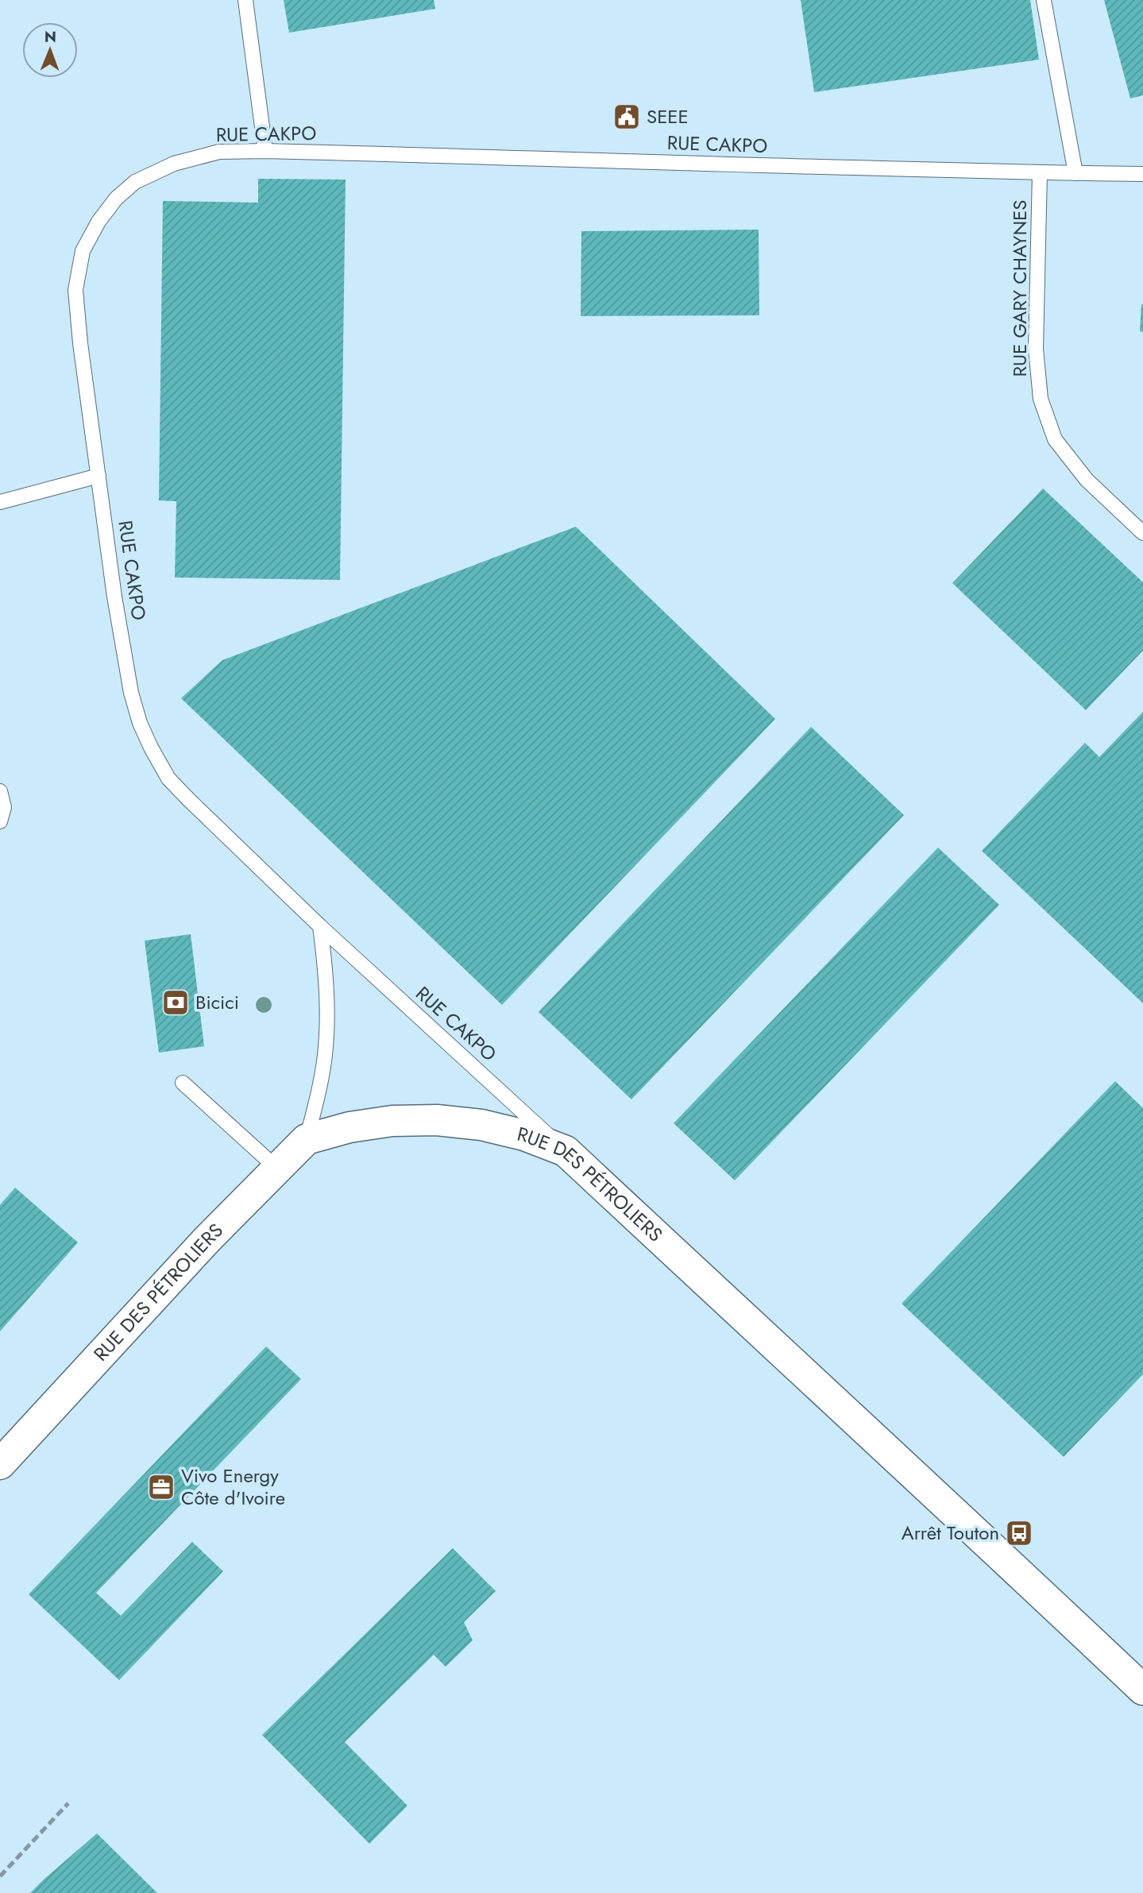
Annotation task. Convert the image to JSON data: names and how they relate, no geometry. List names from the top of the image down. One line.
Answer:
{"streets":{"street":["RUE DES PÉTROLIERS"],"lane":["RUE CAKPO","RUE GARY CHAYNES"]},"crossings":[["RUE CAKPO","RUE GARY CHAYNES"],["RUE CAKPO","RUE DES PÉTROLIERS"]],"places":{"public building":["SEEE"],"bank":["Bicici"],"office":["Vivo Energy Côte d'Ivoire"],"bus stop":["Arrêt Touton"]},"north":"top"}
